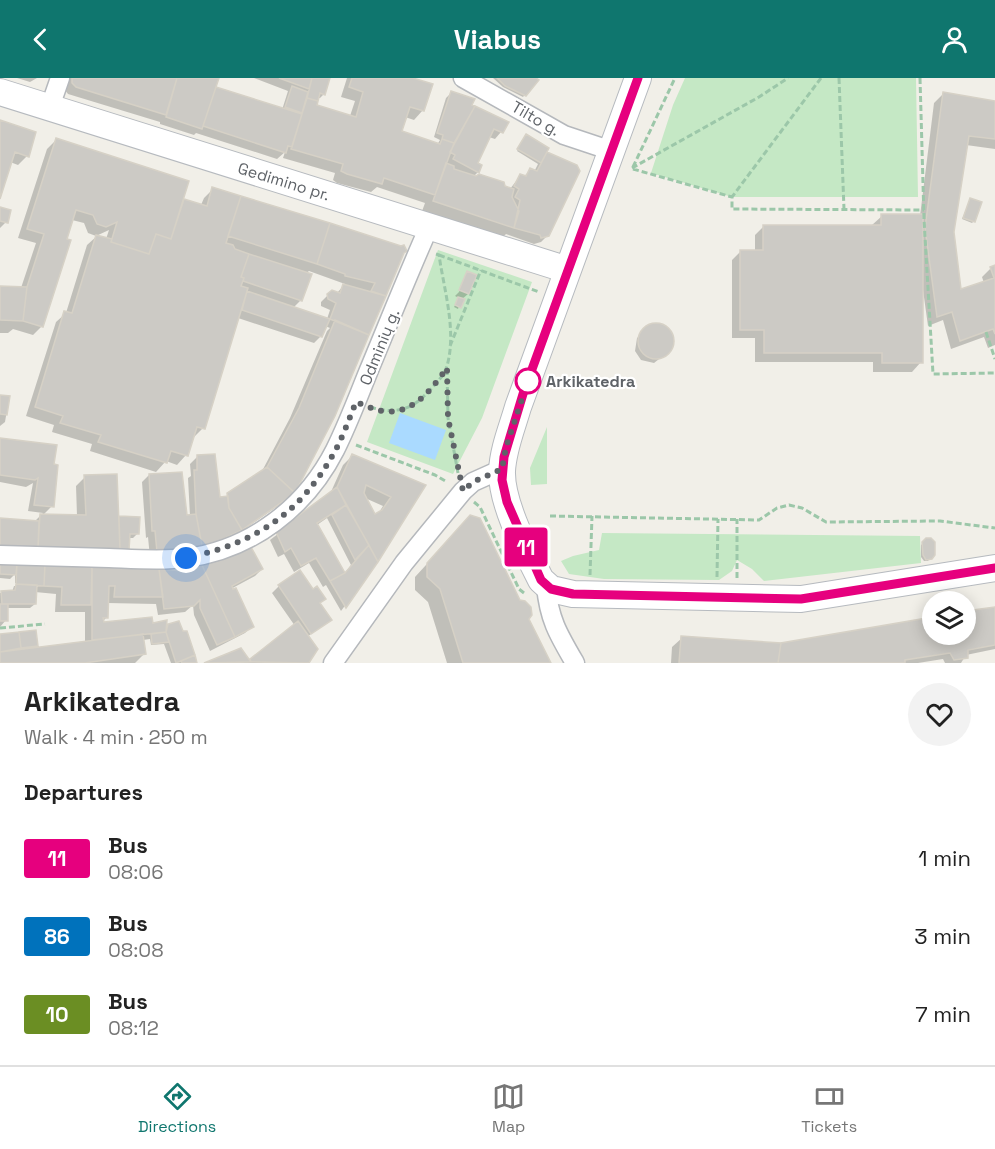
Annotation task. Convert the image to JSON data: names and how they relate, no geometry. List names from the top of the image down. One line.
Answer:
{"streets":{"main road":["Gedimino pr."],"street":["Tilto g.","Odminių g."]},"crossings":[["Gedimino pr.","Odminių g."]],"places":["Arkikatedra"],"lines":["bus line 11"],"page":{"header":"Viabus","on_map":"11","heading":[["Arkikatedra","Walk · 4 min · 250 m"],"Departures"],"list":[{"mark":"11","name":"Bus","note":"08:06","value":"1 min"},{"mark":"86","name":"Bus","note":"08:08","value":"3 min"},{"mark":"10","name":"Bus","note":"08:12","value":"7 min"}],"tabs":["Directions","Map","Tickets"]}}
